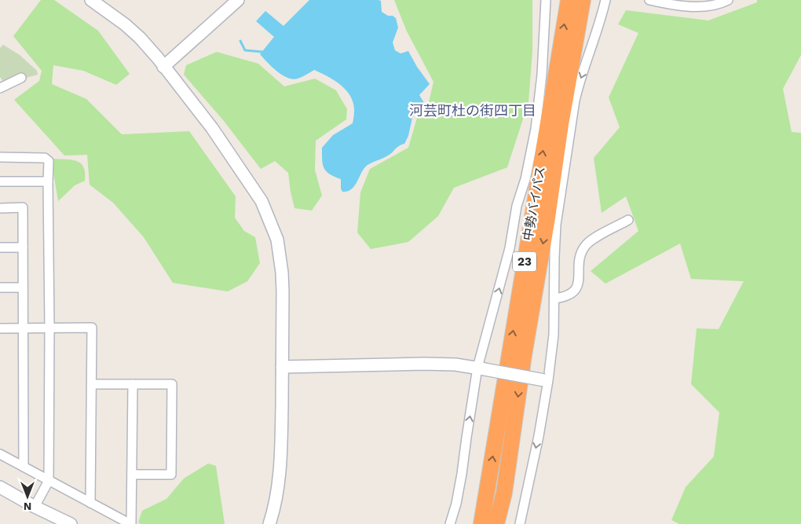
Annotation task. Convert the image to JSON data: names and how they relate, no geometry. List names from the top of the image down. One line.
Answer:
{"streets":{"highway":["中勢バイパス","23"]},"districts":["河芸町杜の街四丁目"],"north":"bottom"}
